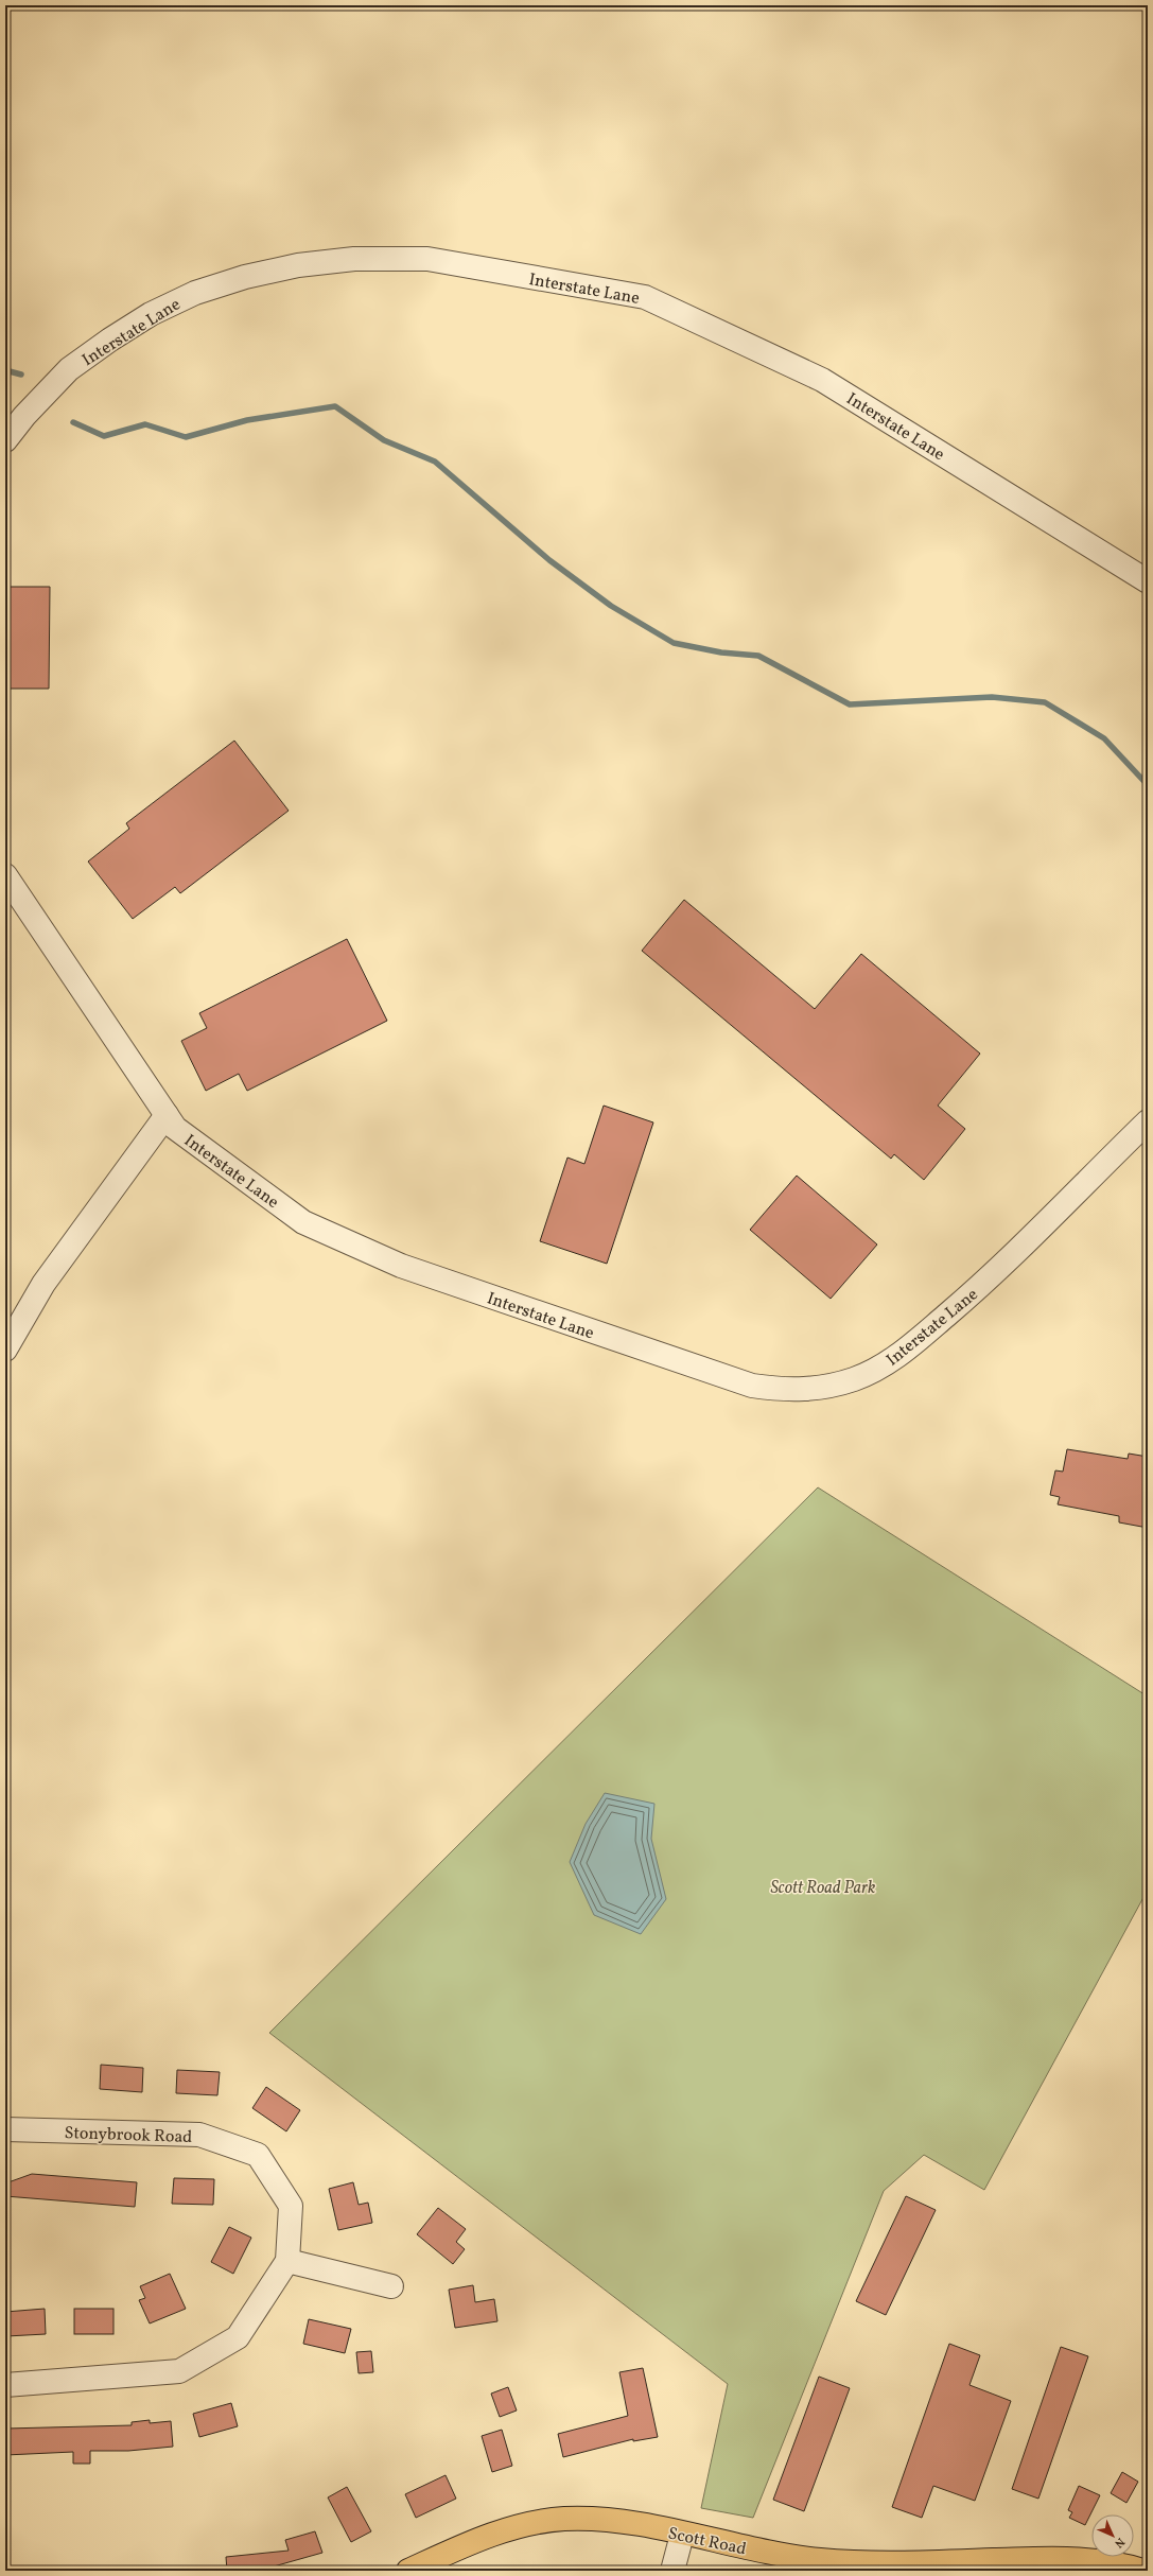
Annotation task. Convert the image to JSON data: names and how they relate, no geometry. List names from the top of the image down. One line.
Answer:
{"streets":{"main road":["Scott Road"],"street":["Interstate Lane","Stonybrook Road"]},"parks":["Scott Road Park"],"north":"bottom right"}
